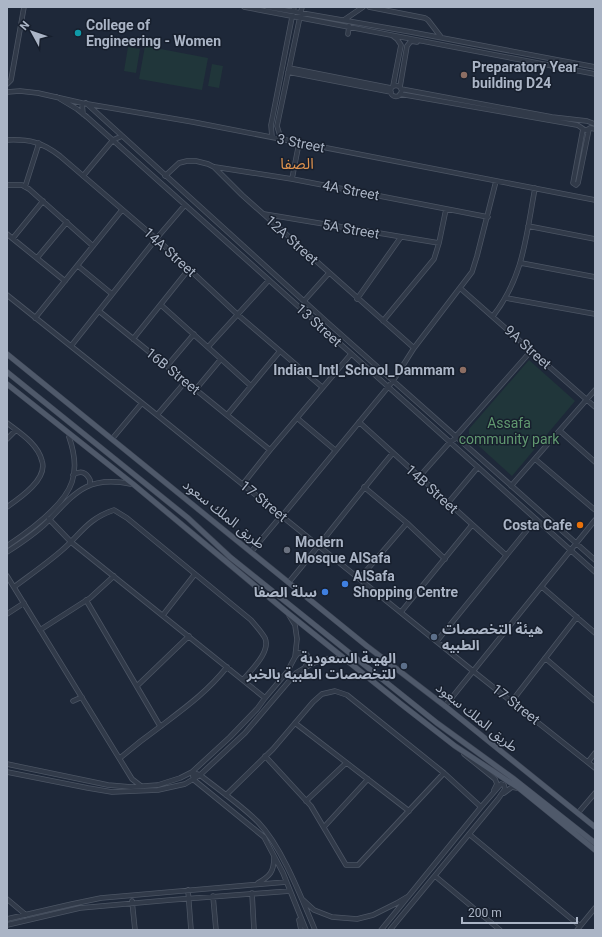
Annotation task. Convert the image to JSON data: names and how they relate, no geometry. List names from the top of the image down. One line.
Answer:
{"streets":{"main road":["طريق الملك سعود"],"street":["3 Street","4A Street","5A Street","12A Street","14A Street","13 Street","9A Street","16B Street","14B Street","17 Street"]},"crossings":[["3 Street","13 Street"],["4A Street","12A Street"],["5A Street","12A Street"],["12A Street","13 Street"]],"districts":["الصفا"],"parks":["Assafa community park"],"places":["College of Engineering - Women","Preparatory Year building D24","Indian_Intl_School_Dammam","Costa Cafe","Modern Mosque AlSafa","AlSafa Shopping Centre","سلة الصفا","هيئة التخصصات الطبيه","الهيىة السعودية للتخصصات الطبية بالخبر"],"scale_bar":"200 m","north":"top left"}
